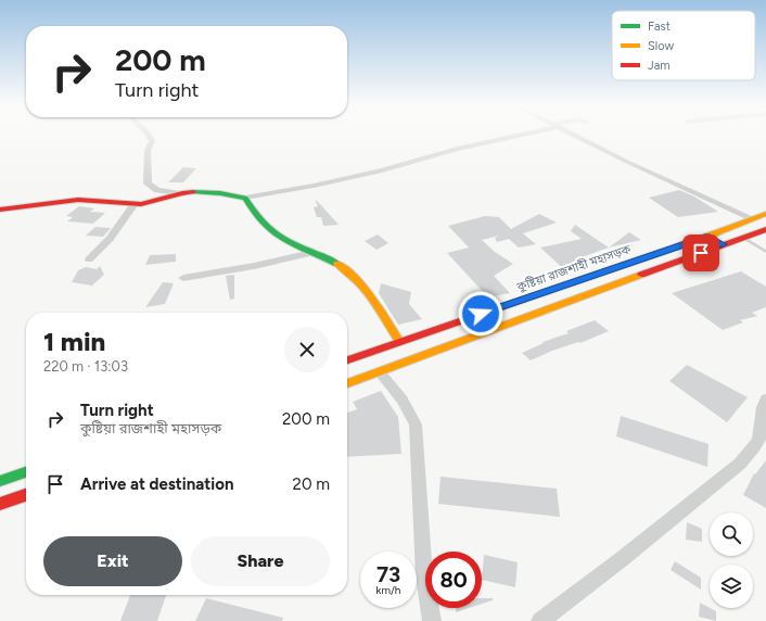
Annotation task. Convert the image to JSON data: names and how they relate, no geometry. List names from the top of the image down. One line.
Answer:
{"streets":{"main road":["কুষ্টিয়া রাজশাহী মহাসড়ক"]},"legend":["Fast","Slow","Jam"],"page":{"turn":["200 m","Turn right"],"heading":["1 min","220 m · 13:03"],"list":[{"name":"Turn right","note":"কুষ্টিয়া রাজশাহী মহাসড়ক","value":"200 m"},{"name":"Arrive at destination","value":"20 m"}],"buttons":["Exit","Share"],"speed":"73 km/h","limit":"80"}}
